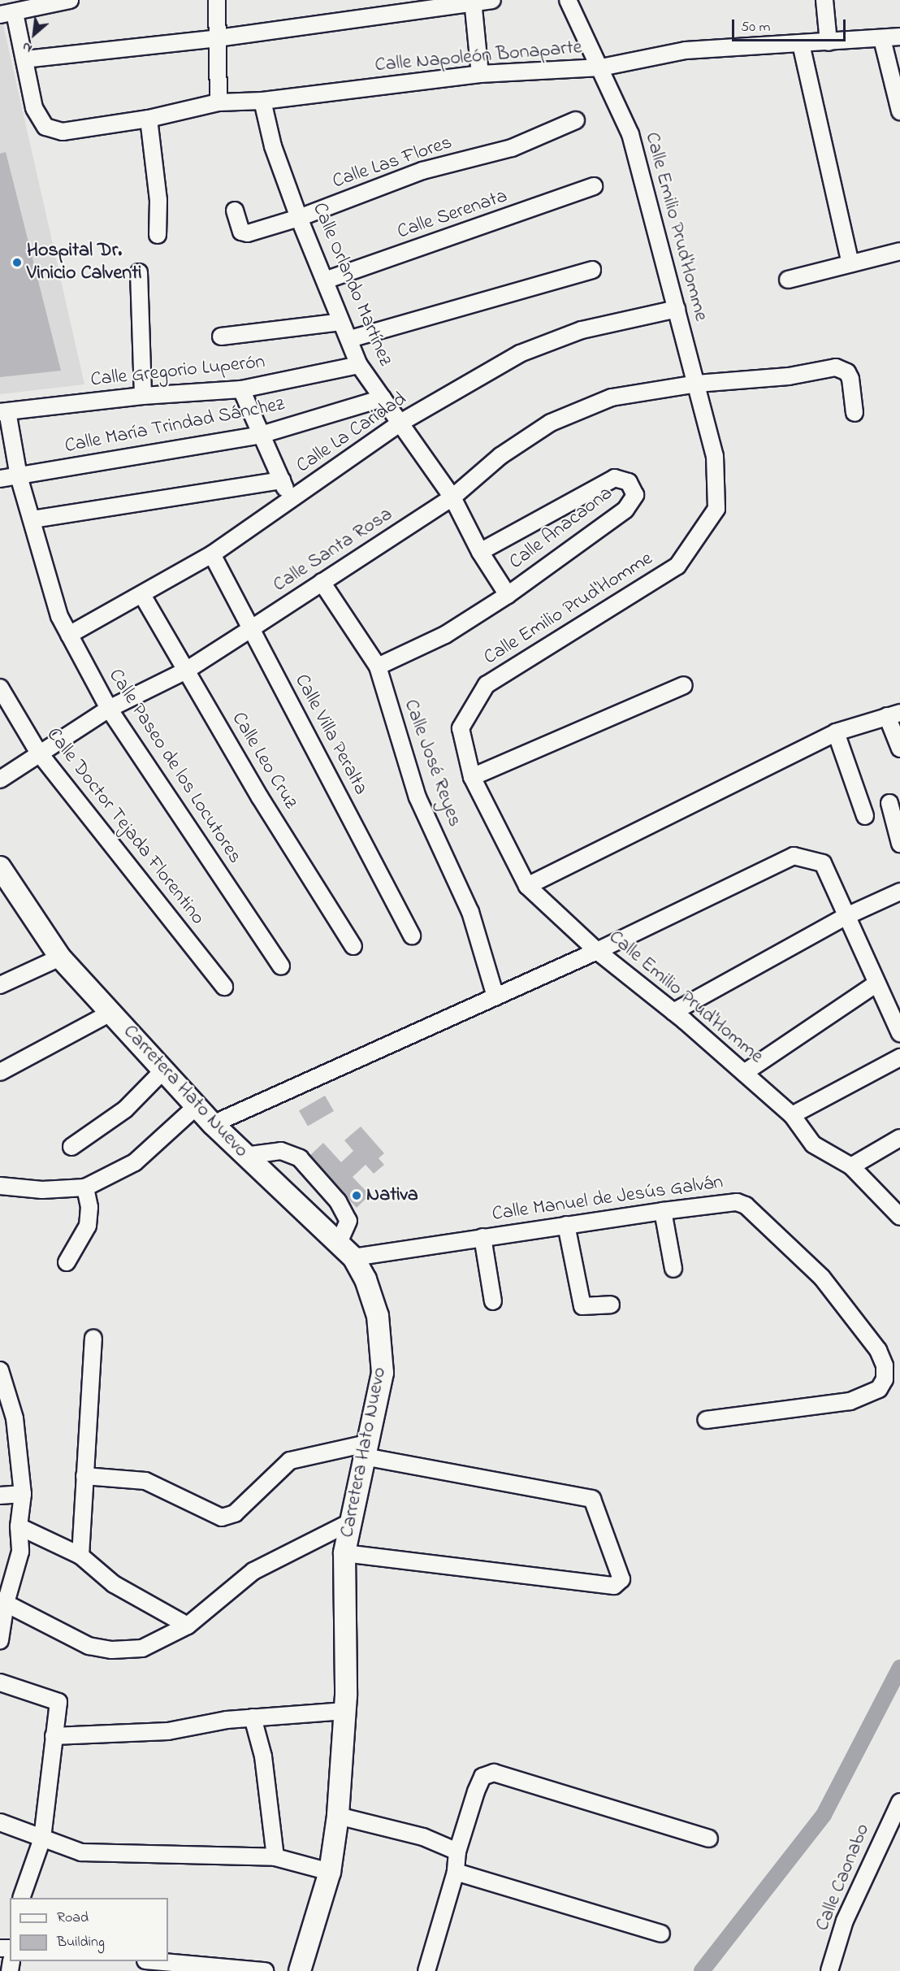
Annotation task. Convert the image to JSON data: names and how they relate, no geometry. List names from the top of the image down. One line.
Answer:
{"streets":{"main road":["Carretera Hato Nuevo"],"street":["Calle Napoleón Bonaparte","Calle Las Flores","Calle Serenata","Calle Emilio Prud'Homme","Calle Orlando Martínez","Calle Gregorio Luperón","Calle María Trindad Sánchez","Calle La Caridad","Calle Anacaona","Calle Santa Rosa","Calle Villa Peralta","Calle Leo Cruz","Calle José Reyes","Calle Paseo de los Locutores","Calle Doctor Tejada Florentino","Calle Manuel de Jesús Galván","Calle Caonabo"]},"crossings":[["Calle Napoleón Bonaparte","Calle Emilio Prud'Homme"],["Calle Napoleón Bonaparte","Calle Orlando Martínez"],["Calle Las Flores","Calle Orlando Martínez"],["Calle Serenata","Calle Orlando Martínez"],["Calle Emilio Prud'Homme","Calle La Caridad"],["Calle Emilio Prud'Homme","Calle Santa Rosa"],["Calle Orlando Martínez","Calle Gregorio Luperón"],["Calle Orlando Martínez","Calle María Trindad Sánchez"],["Calle Orlando Martínez","Calle La Caridad"],["Calle Orlando Martínez","Calle Anacaona"],["Calle Orlando Martínez","Calle Santa Rosa"],["Calle Gregorio Luperón","Calle Paseo de los Locutores"],["Calle María Trindad Sánchez","Calle Paseo de los Locutores"],["Calle La Caridad","Calle Villa Peralta"],["Calle La Caridad","Calle Leo Cruz"],["Calle La Caridad","Calle Paseo de los Locutores"],["Calle Anacaona","Calle José Reyes"],["Calle Santa Rosa","Calle Villa Peralta"],["Calle Santa Rosa","Calle Leo Cruz"],["Calle Santa Rosa","Calle José Reyes"],["Calle Santa Rosa","Calle Paseo de los Locutores"],["Calle Santa Rosa","Calle Doctor Tejada Florentino"],["Carretera Hato Nuevo","Calle Manuel de Jesús Galván"]],"places":["Hospital Dr. Vinicio Calventi","Nativa"],"legend":["Road","Building"],"scale_bar":"50 m","north":"bottom left"}
